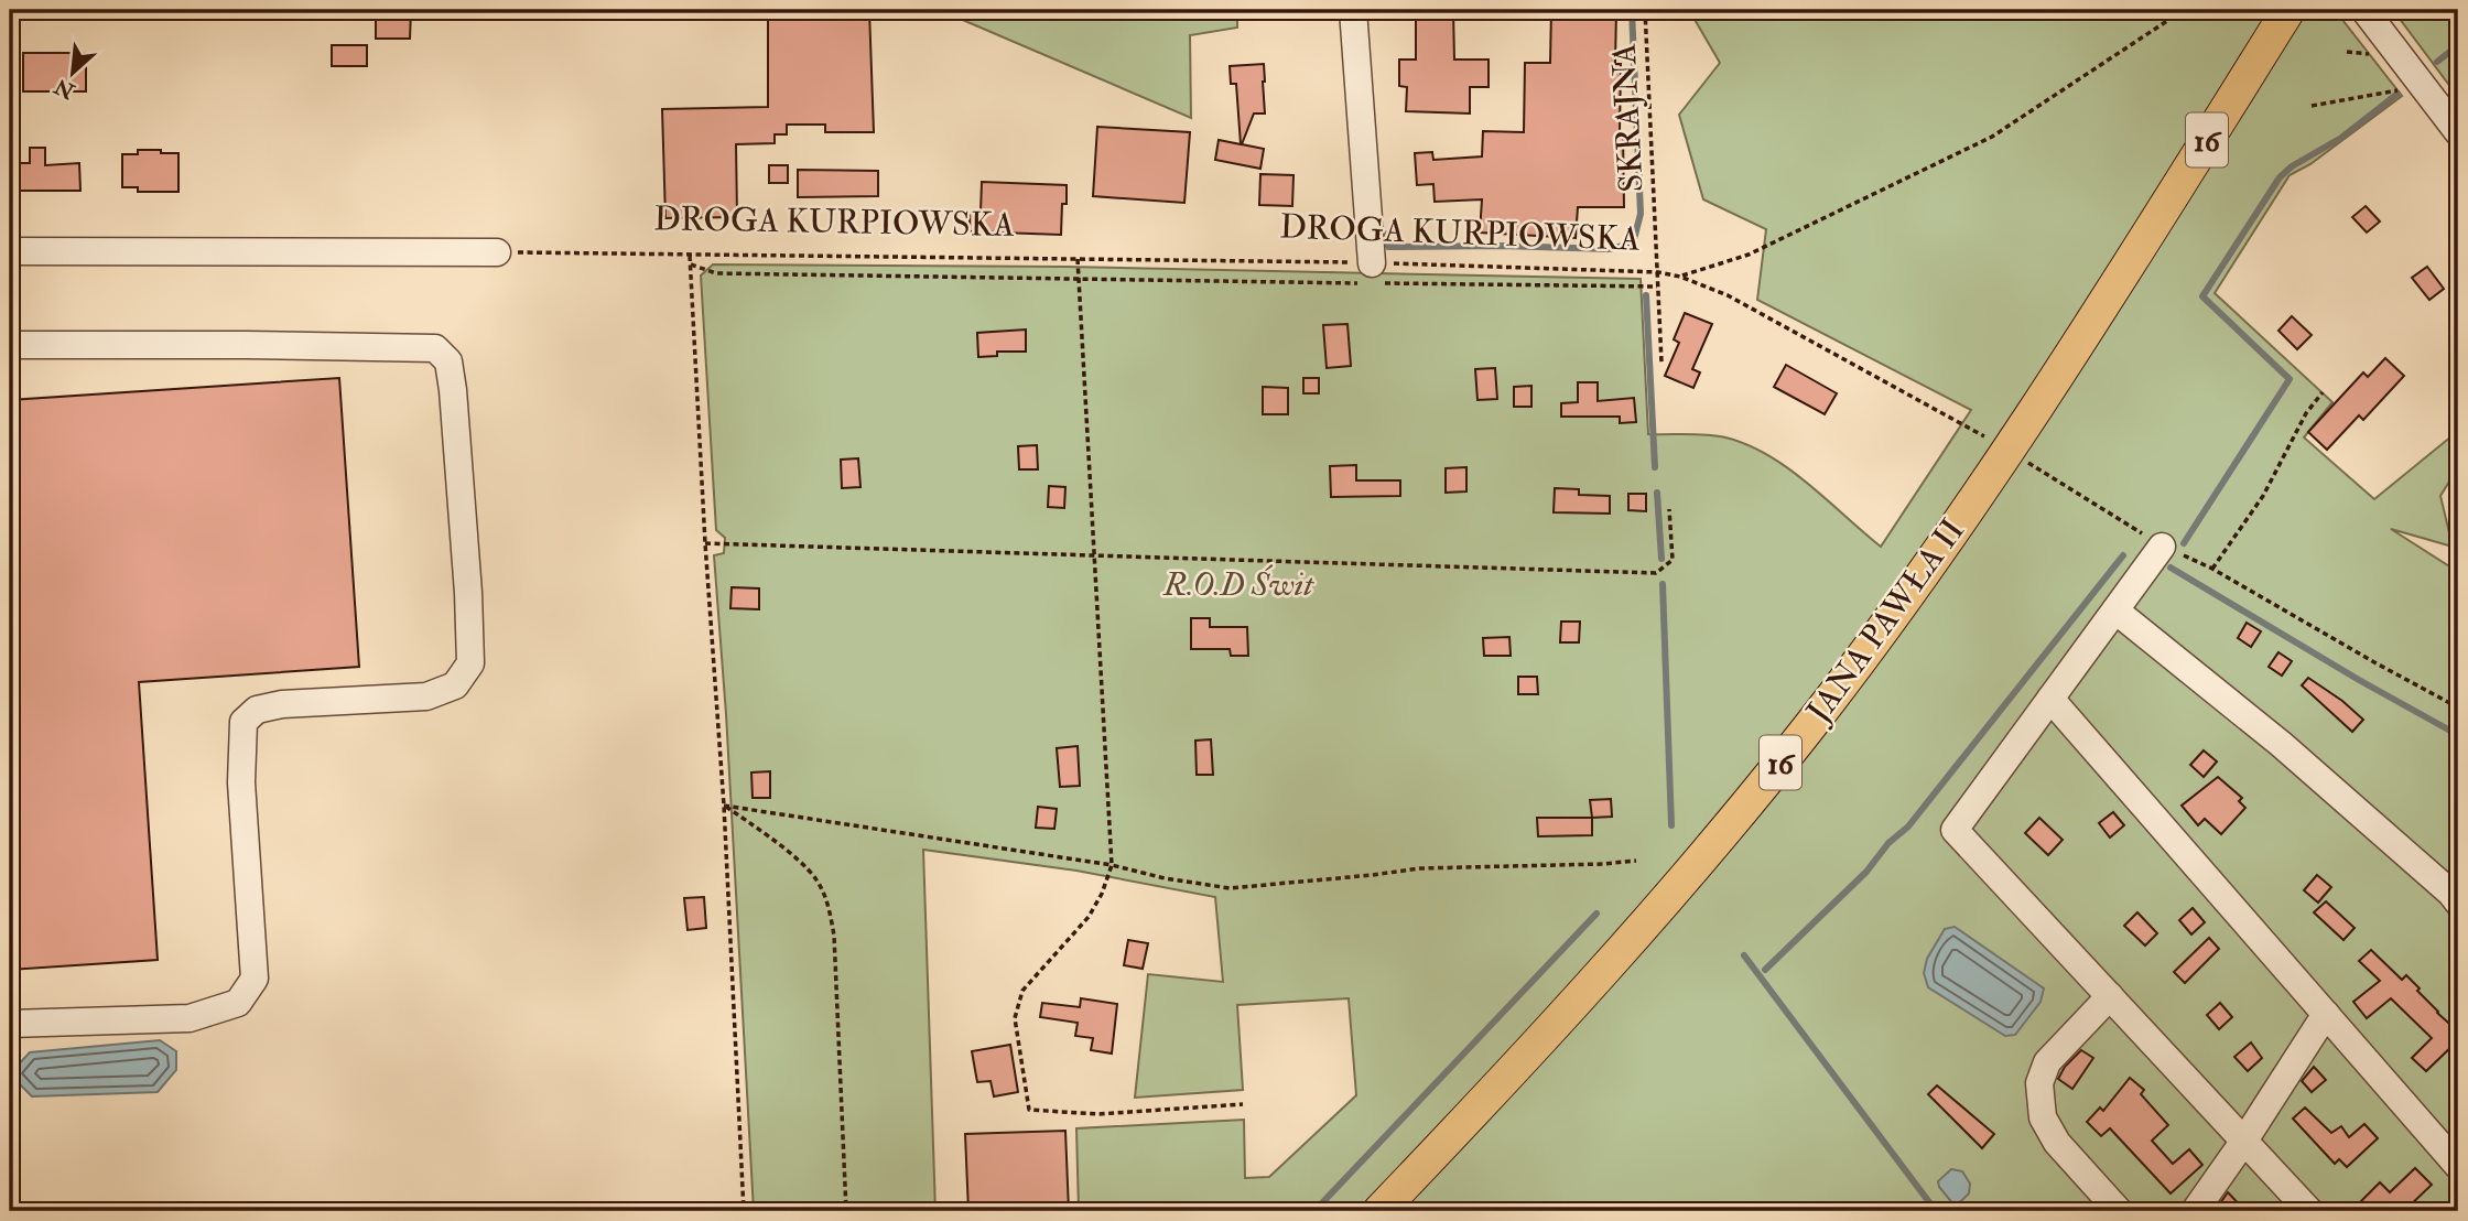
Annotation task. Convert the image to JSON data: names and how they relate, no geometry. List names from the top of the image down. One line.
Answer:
{"streets":{"main road":["16","JANA PAWŁA II"],"path":["SKRAJNA","DROGA KURPIOWSKA"]},"crossings":[["SKRAJNA","DROGA KURPIOWSKA"]],"parks":["R.O.D Świt"],"north":"bottom left"}
